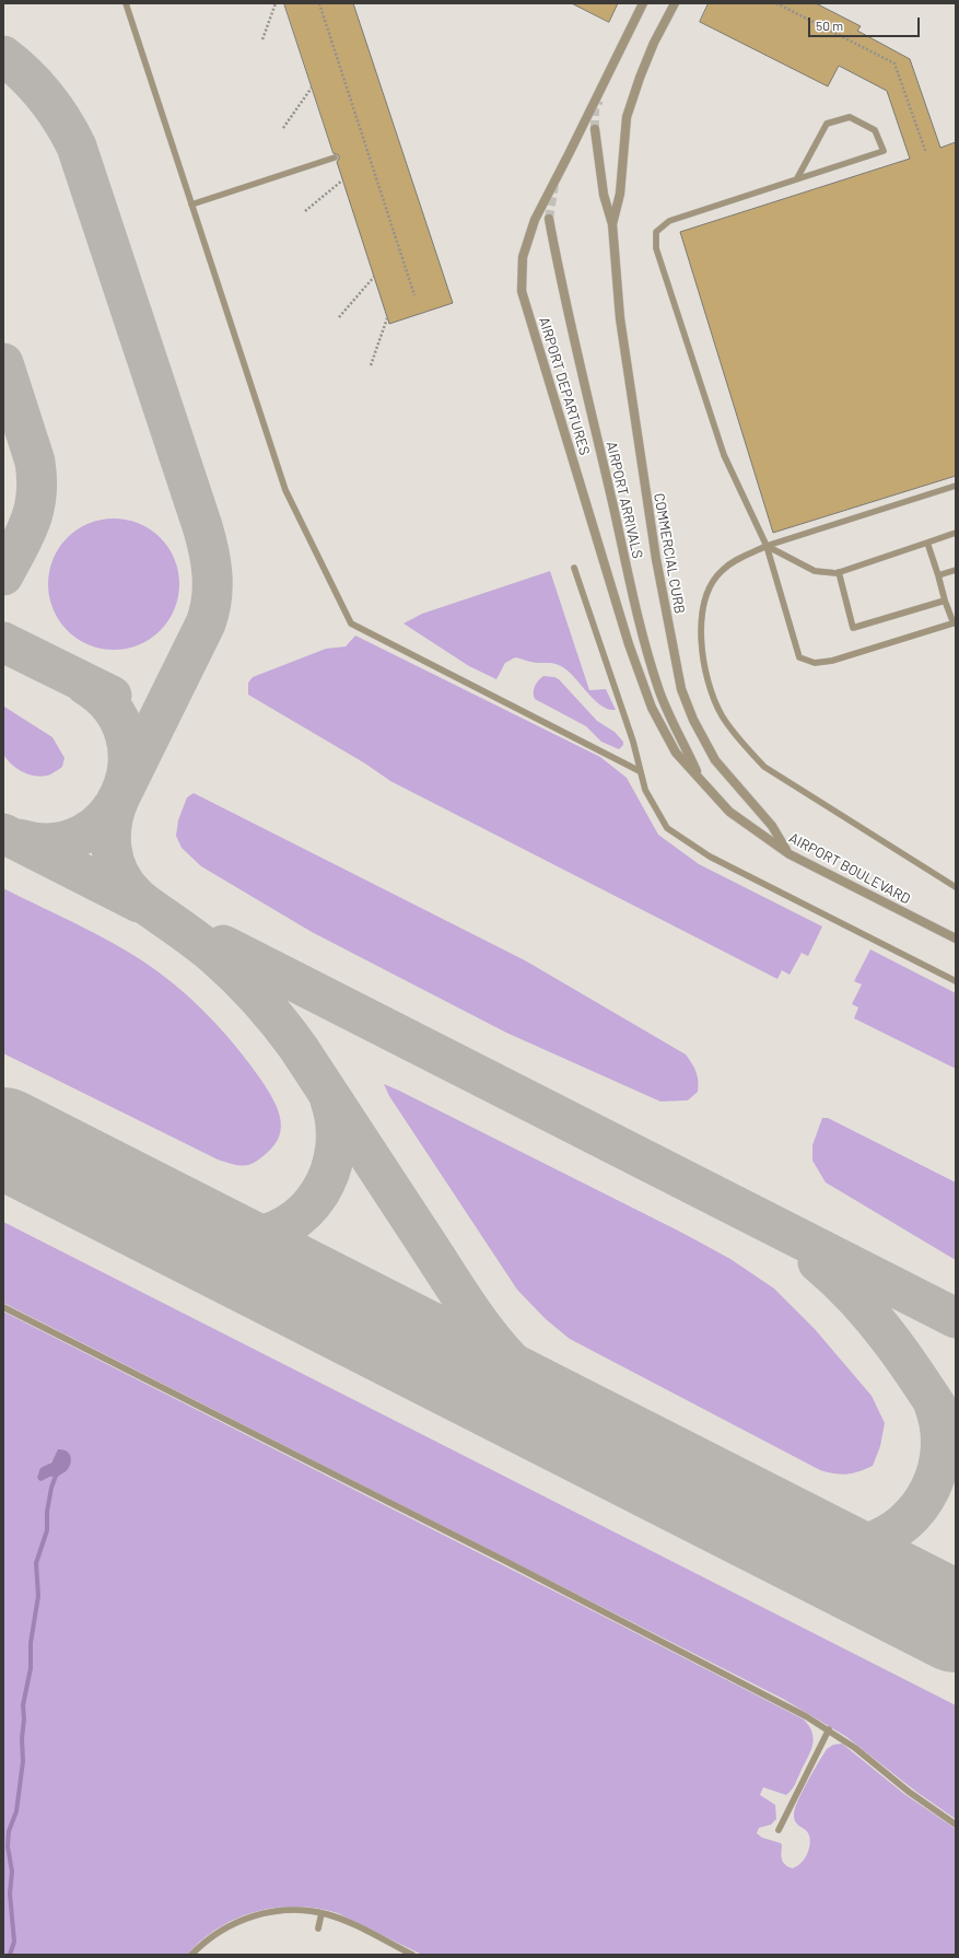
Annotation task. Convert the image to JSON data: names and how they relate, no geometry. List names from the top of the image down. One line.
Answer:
{"streets":{"street":["AIRPORT DEPARTURES","AIRPORT ARRIVALS","COMMERCIAL CURB","AIRPORT BOULEVARD"]},"crossings":[["AIRPORT DEPARTURES","AIRPORT ARRIVALS"],["AIRPORT DEPARTURES","AIRPORT BOULEVARD"],["AIRPORT ARRIVALS","AIRPORT BOULEVARD"],["COMMERCIAL CURB","AIRPORT BOULEVARD"]],"scale_bar":"50 m"}
